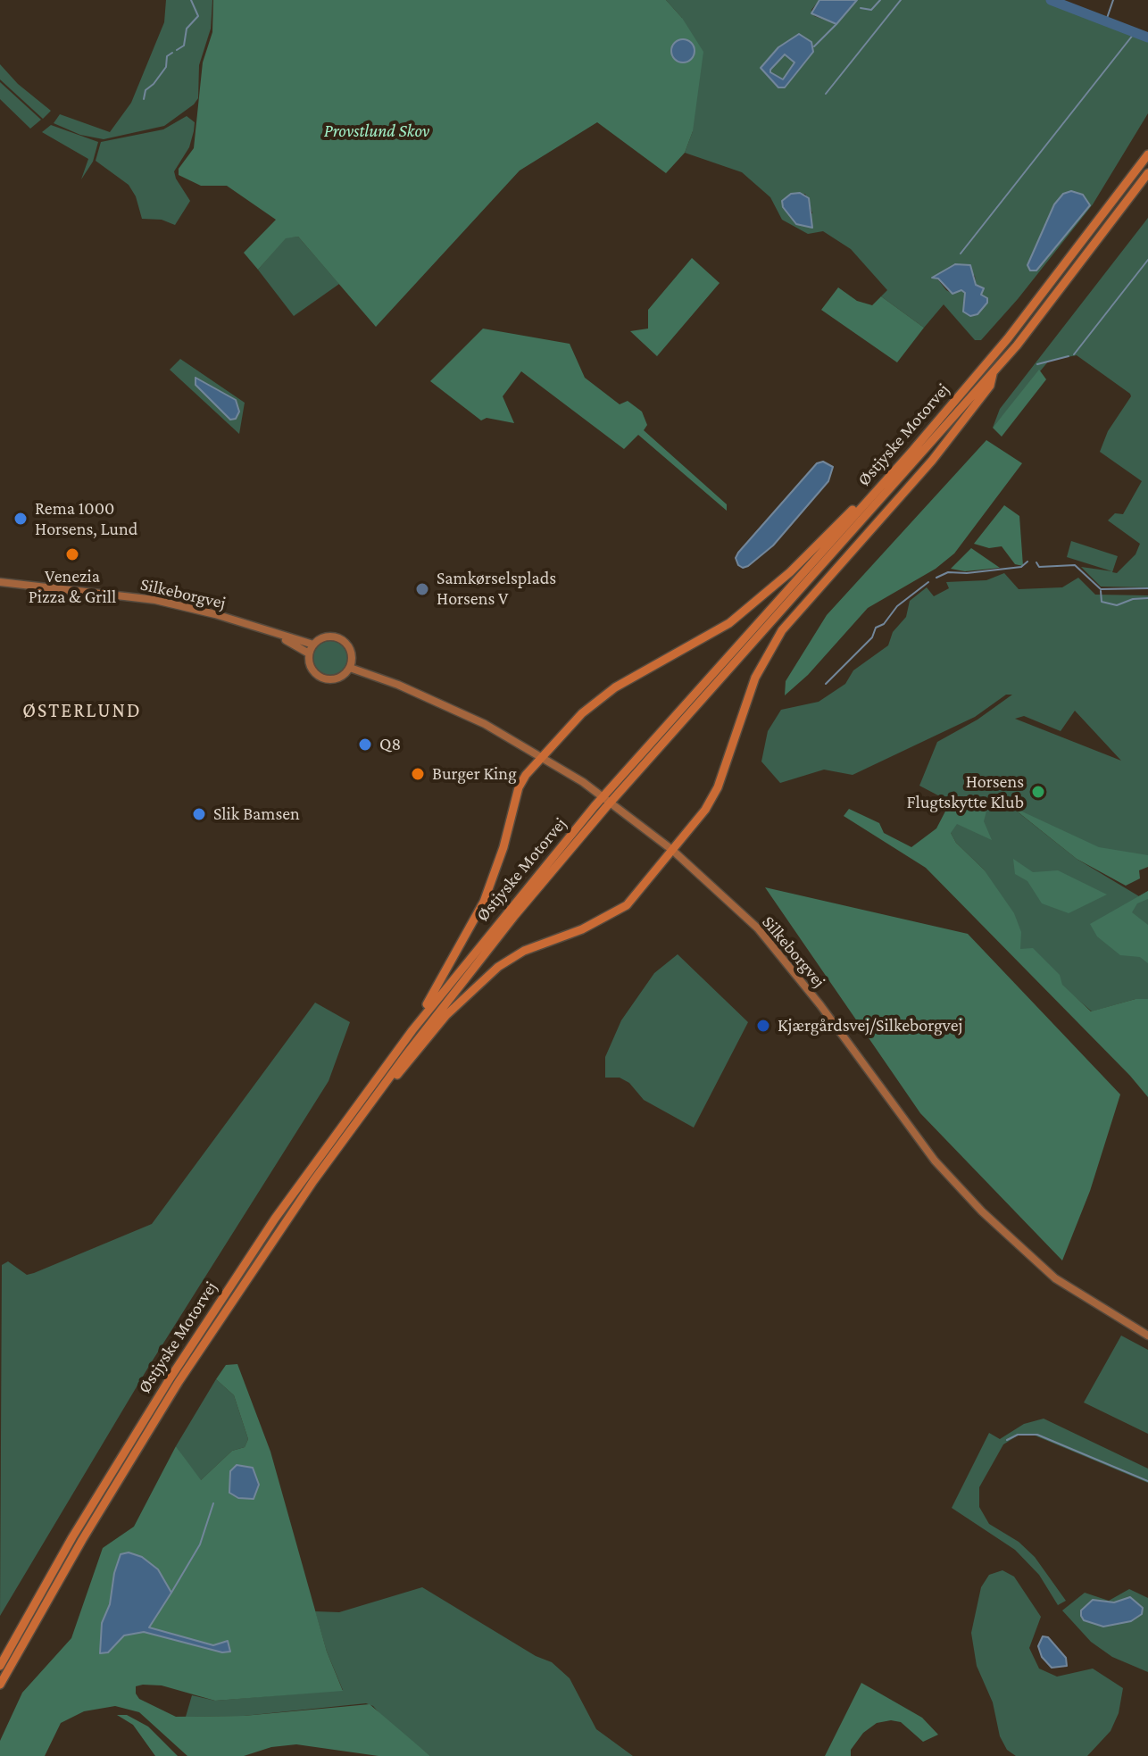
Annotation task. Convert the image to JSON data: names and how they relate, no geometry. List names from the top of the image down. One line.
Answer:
{"streets":{"highway":["Østjyske Motorvej"],"main road":["Silkeborgvej"]},"districts":["ØSTERLUND"],"parks":["Provstlund Skov"],"places":["Rema 1000 Horsens, Lund","Venezia Pizza & Grill","Samkørselsplads Horsens V","Q8","Burger King","Horsens Flugtskytte Klub","Slik Bamsen","Kjærgårdsvej/Silkeborgvej"]}
